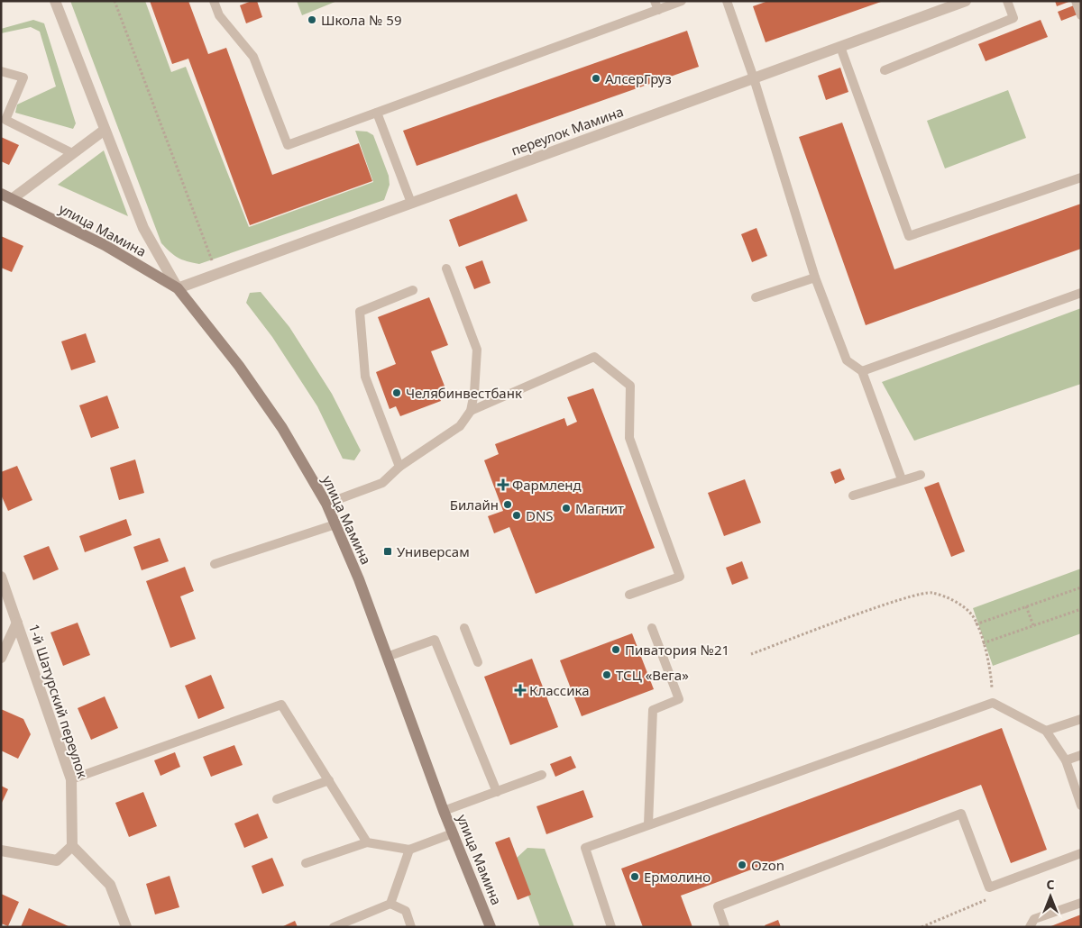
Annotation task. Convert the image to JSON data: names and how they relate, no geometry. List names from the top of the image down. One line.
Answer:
{"streets":{"main road":["улица Мамина"],"street":["переулок Мамина","1-й Шатурский переулок"]},"crossings":[["переулок Мамина","улица Мамина"]],"places":{"other":["Школа № 59","АлсерГруз","Челябинвестбанк","Билайн","Магнит","DNS","Пиватория №21","ТСЦ «Вега»","Ozon","Ермолино"],"health":["Фармленд","Классика"],"transit":["Универсам"]},"north":"top"}
